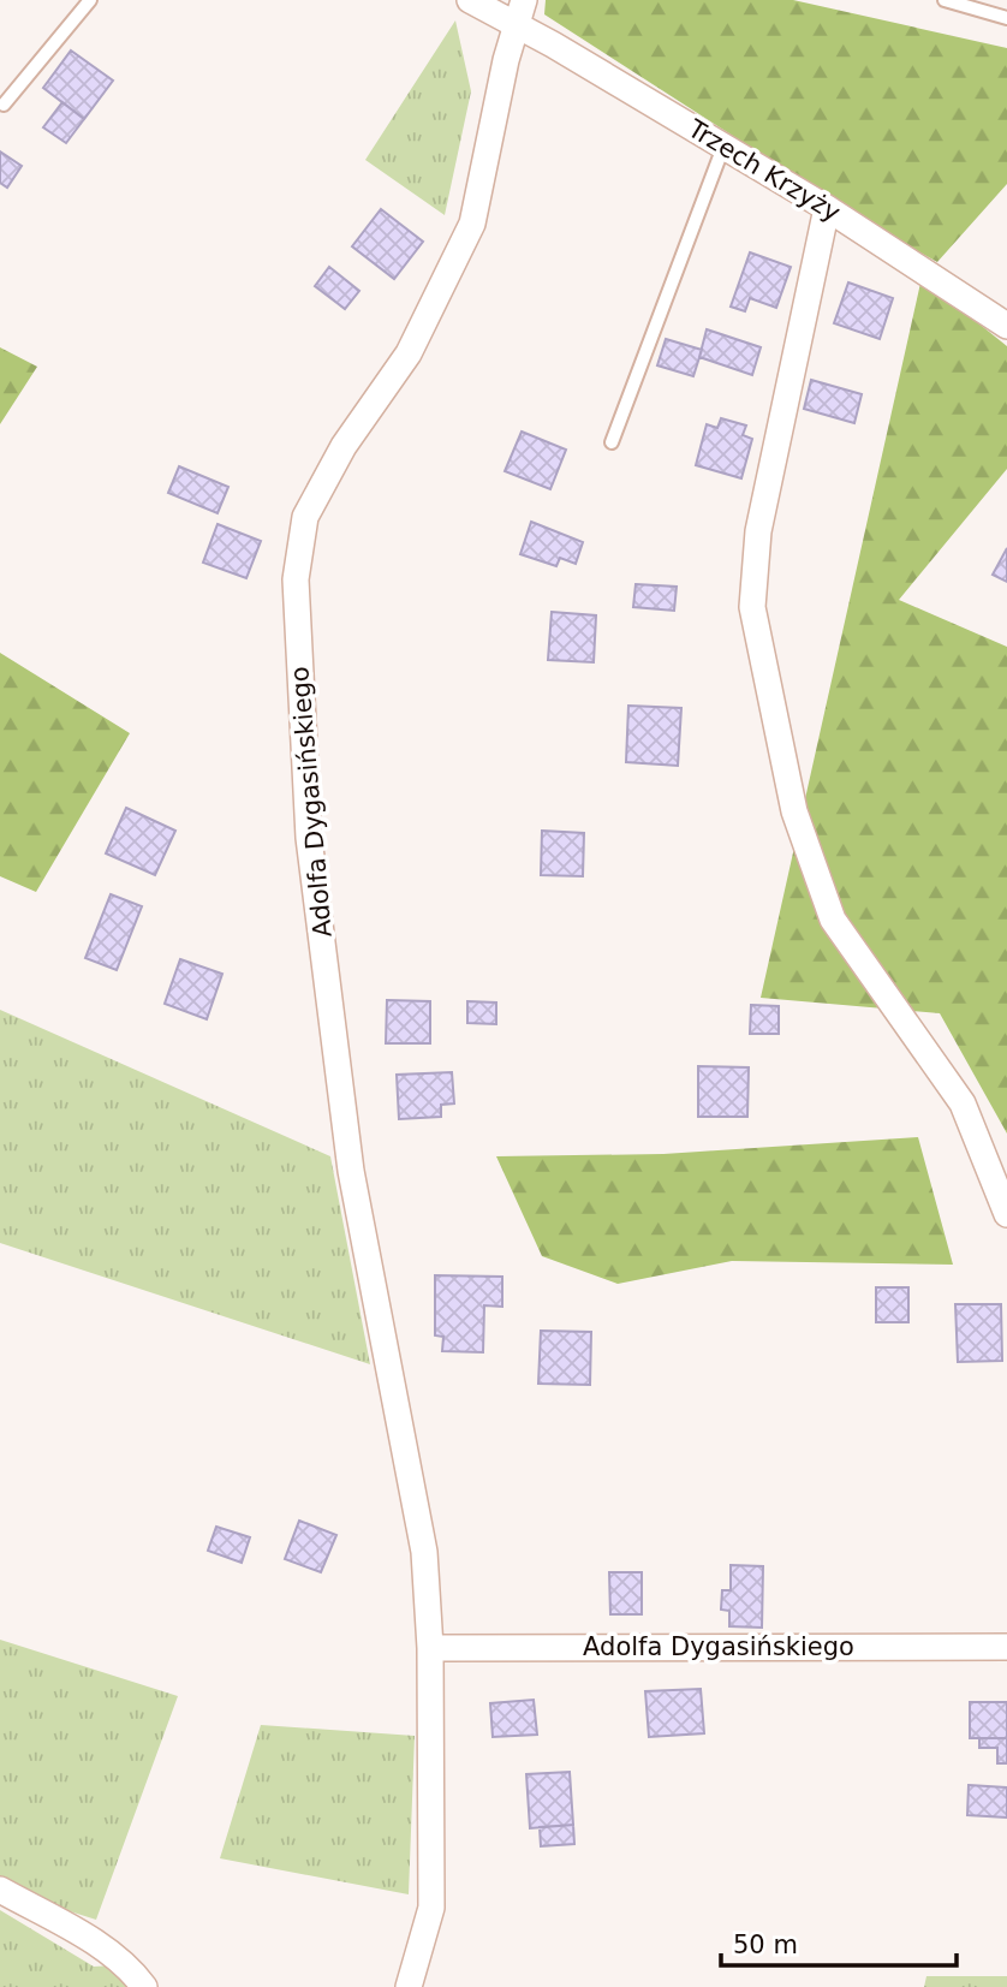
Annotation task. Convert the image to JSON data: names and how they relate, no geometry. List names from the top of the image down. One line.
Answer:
{"streets":{"street":["Trzech Krzyży","Adolfa Dygasińskiego"]},"crossings":[["Trzech Krzyży","Adolfa Dygasińskiego"]],"scale_bar":"50 m"}
